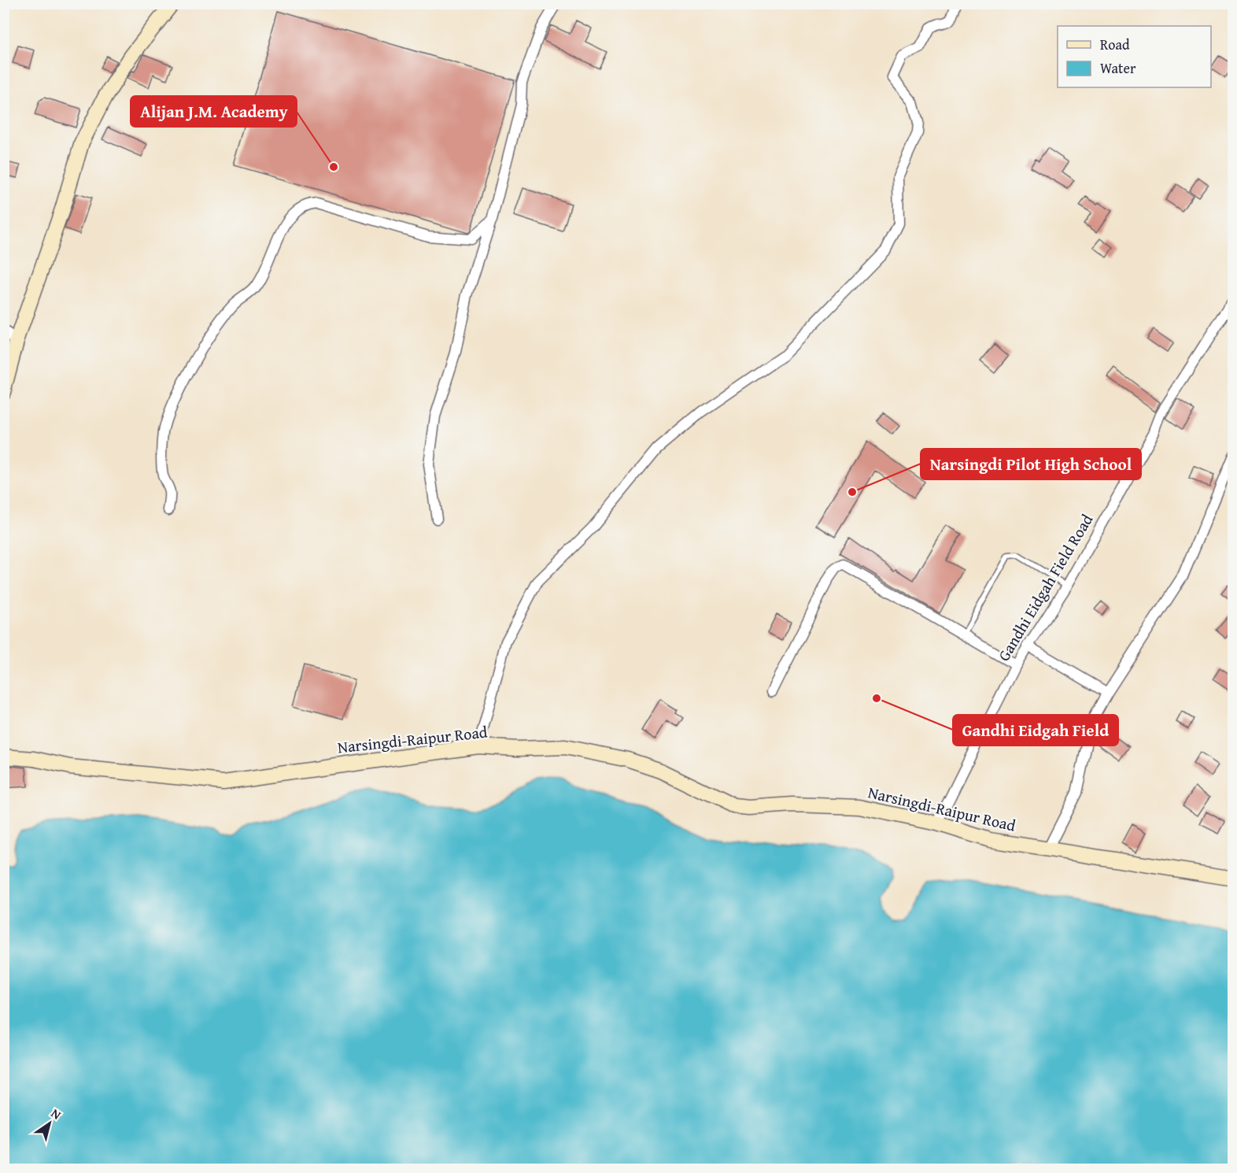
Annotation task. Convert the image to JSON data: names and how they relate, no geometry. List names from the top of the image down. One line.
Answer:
{"streets":{"street":["Gandhi Eidgah Field Road","Narsingdi-Raipur Road"]},"crossings":[["Gandhi Eidgah Field Road","Narsingdi-Raipur Road"]],"places":["Alijan J.M. Academy","Narsingdi Pilot High School","Gandhi Eidgah Field"],"legend":["Road","Water"],"north":"top right"}
